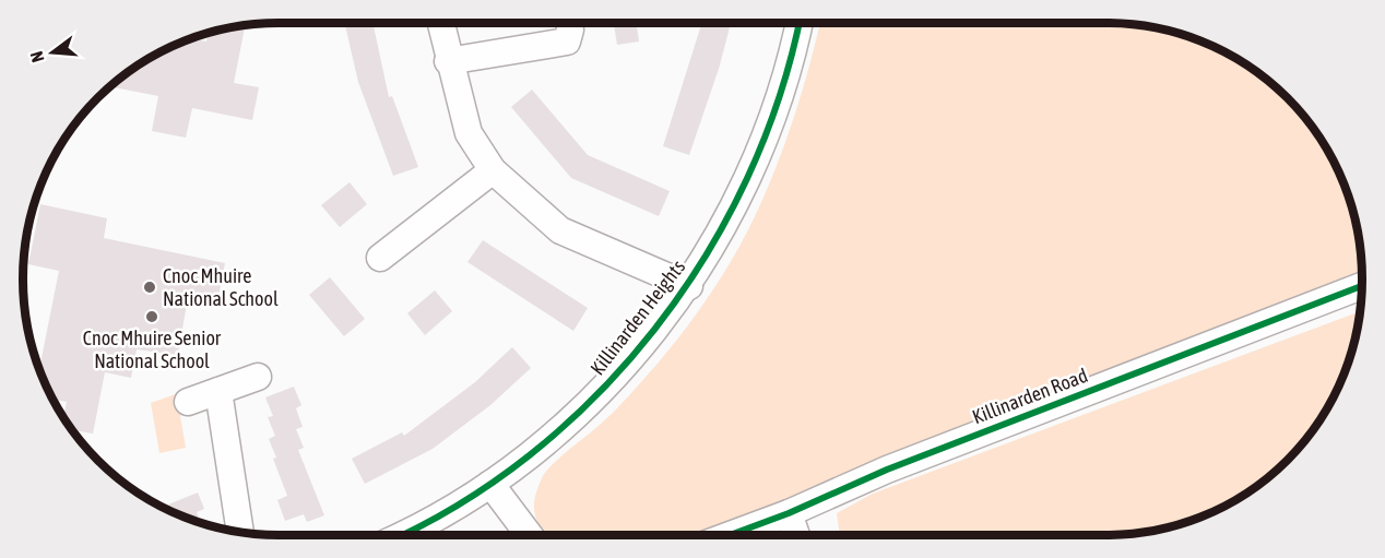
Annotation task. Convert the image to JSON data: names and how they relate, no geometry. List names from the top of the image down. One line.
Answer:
{"streets":{"street":["Killinarden Heights","Killinarden Road"]},"places":["Cnoc Mhuire National School","Cnoc Mhuire Senior National School"],"north":"left"}
